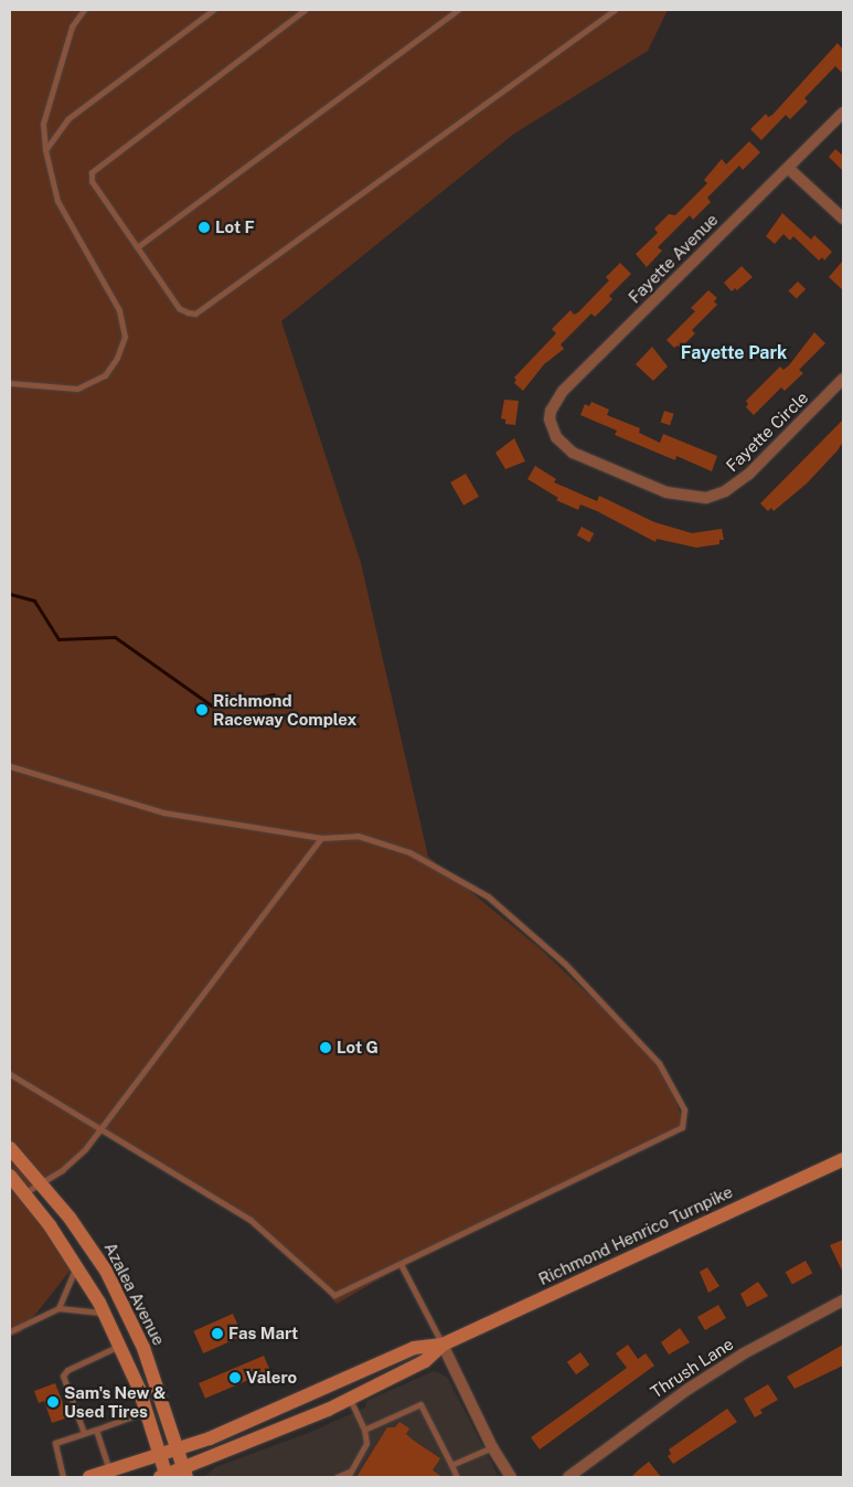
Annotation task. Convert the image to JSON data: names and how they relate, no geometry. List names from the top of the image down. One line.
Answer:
{"streets":{"main road":["Richmond Henrico Turnpike","Azalea Avenue"],"street":["Fayette Avenue","Fayette Circle","Thrush Lane"]},"crossings":[["Fayette Avenue","Fayette Circle"],["Richmond Henrico Turnpike","Azalea Avenue"]],"districts":["Fayette Park"],"places":["Lot F","Richmond Raceway Complex","Lot G","Fas Mart","Valero","Sam's New & Used Tires"]}
